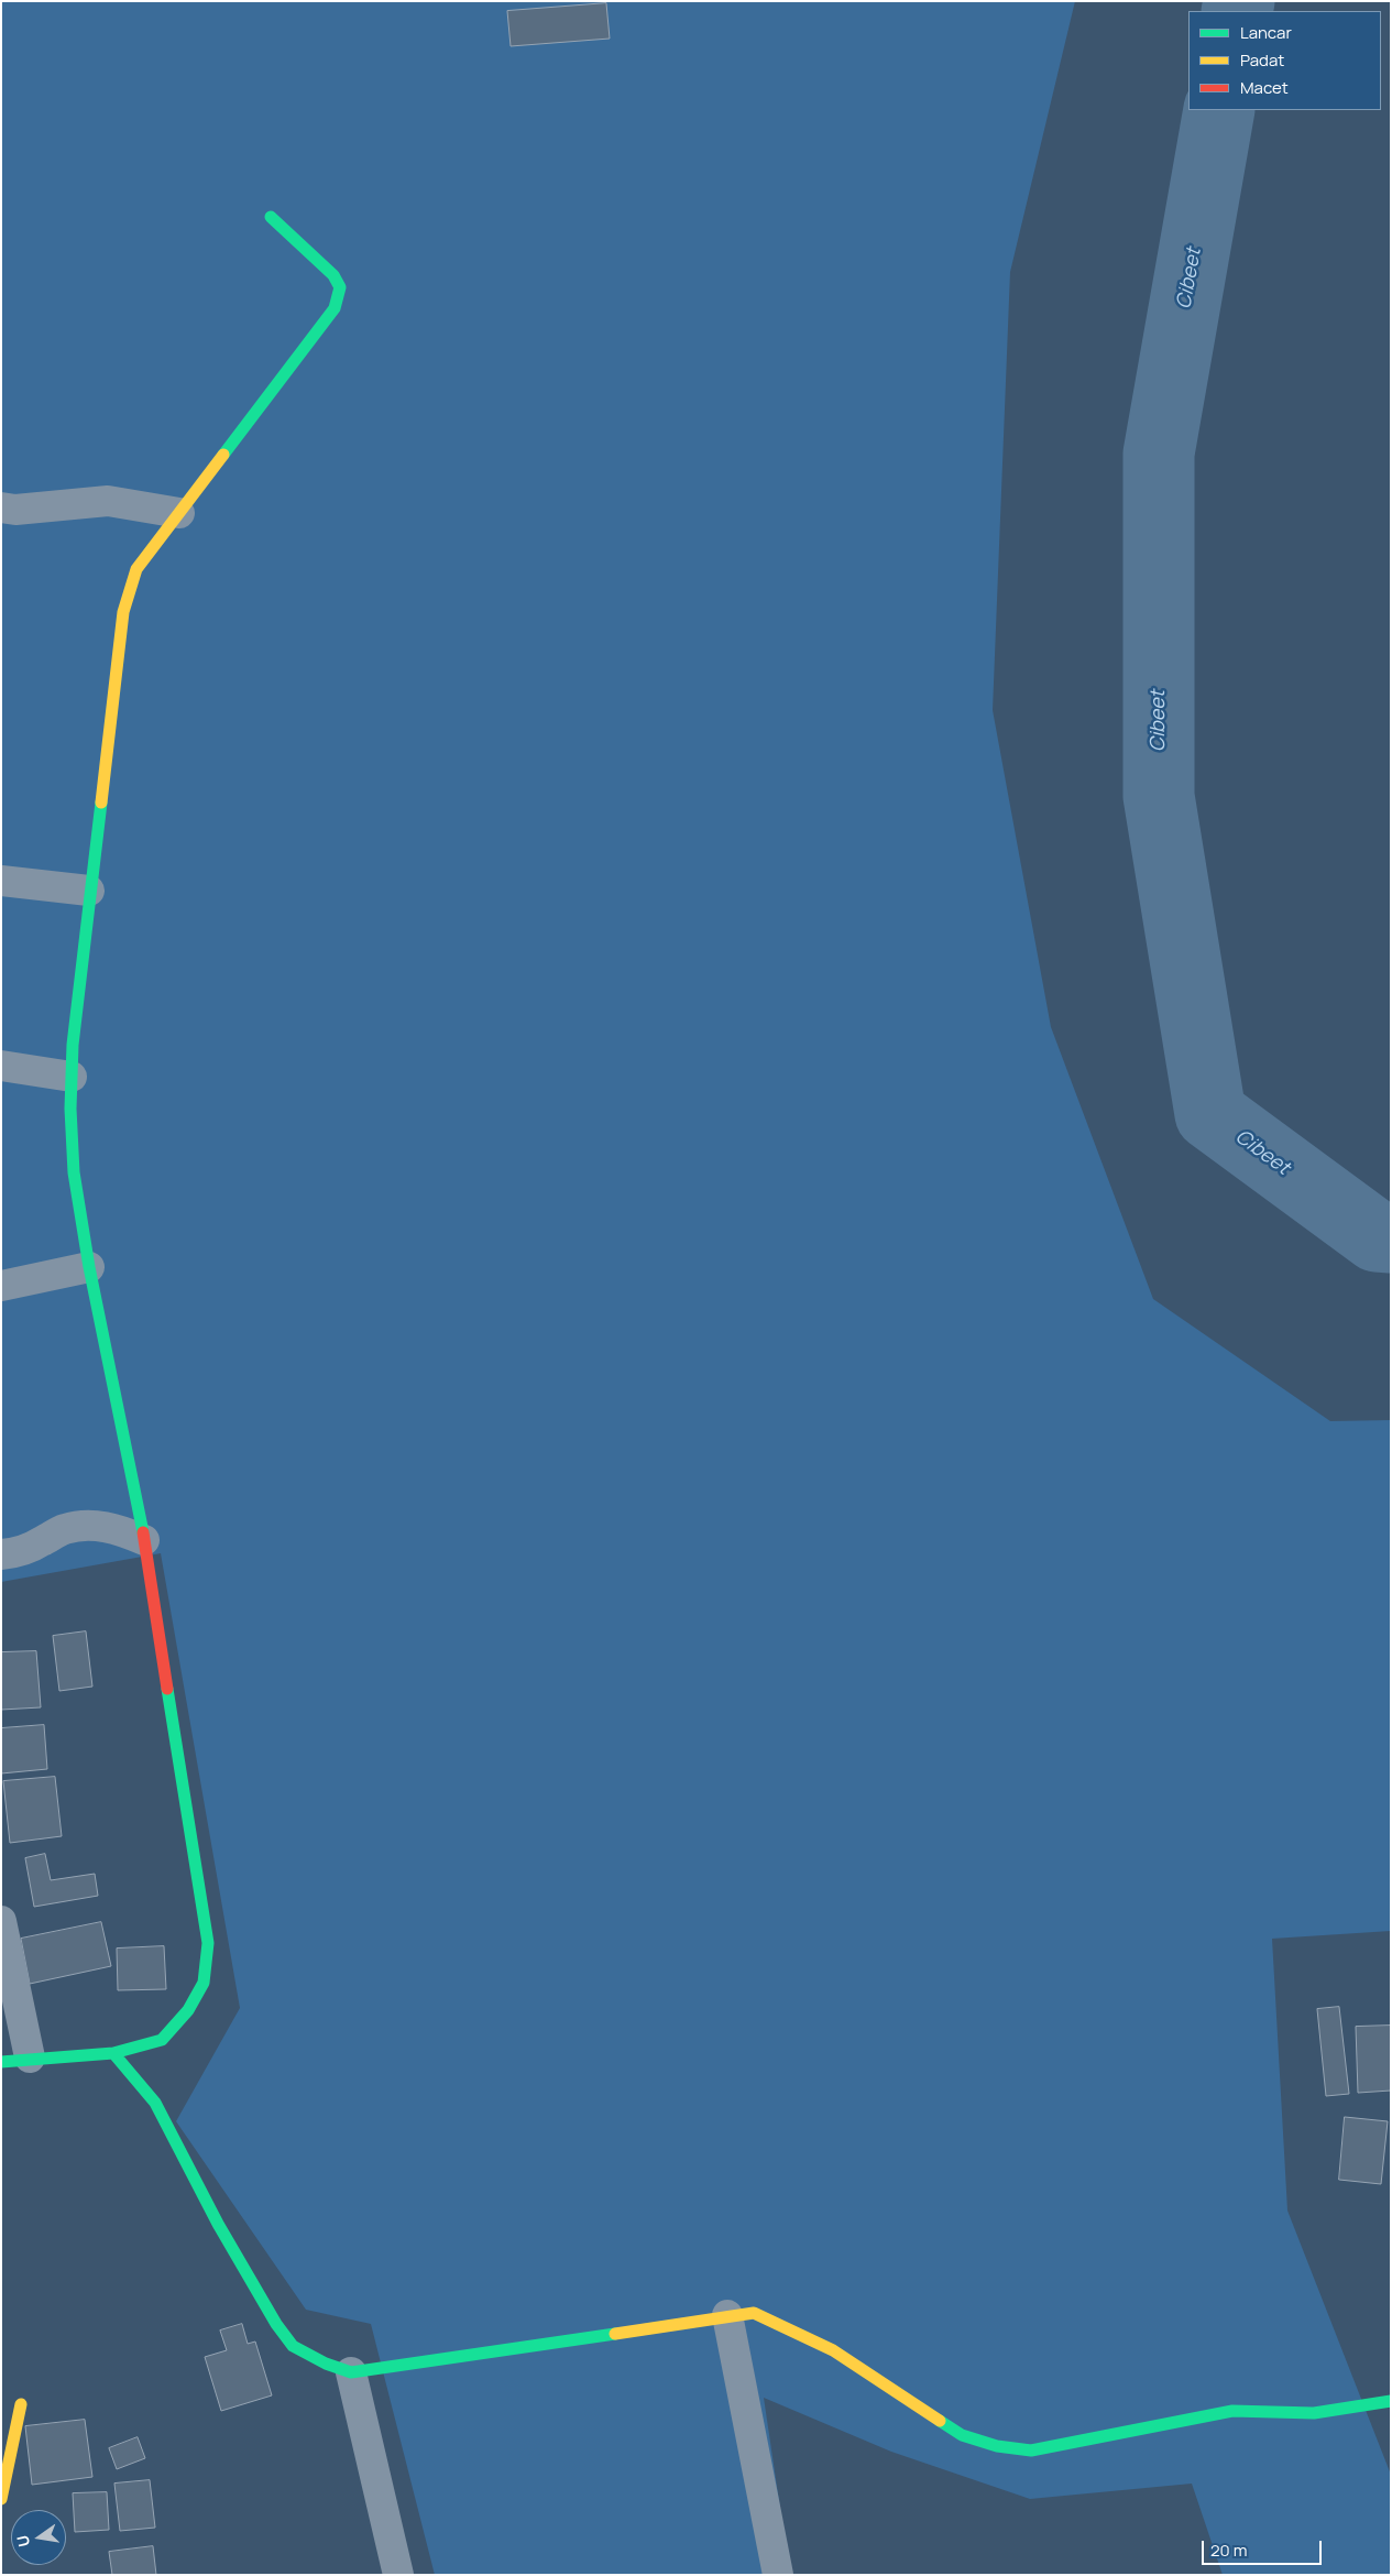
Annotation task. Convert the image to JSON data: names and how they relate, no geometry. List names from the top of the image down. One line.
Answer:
{"water":["Cibeet"],"legend":["Lancar","Padat","Macet"],"scale_bar":"20 m","north":"left"}
